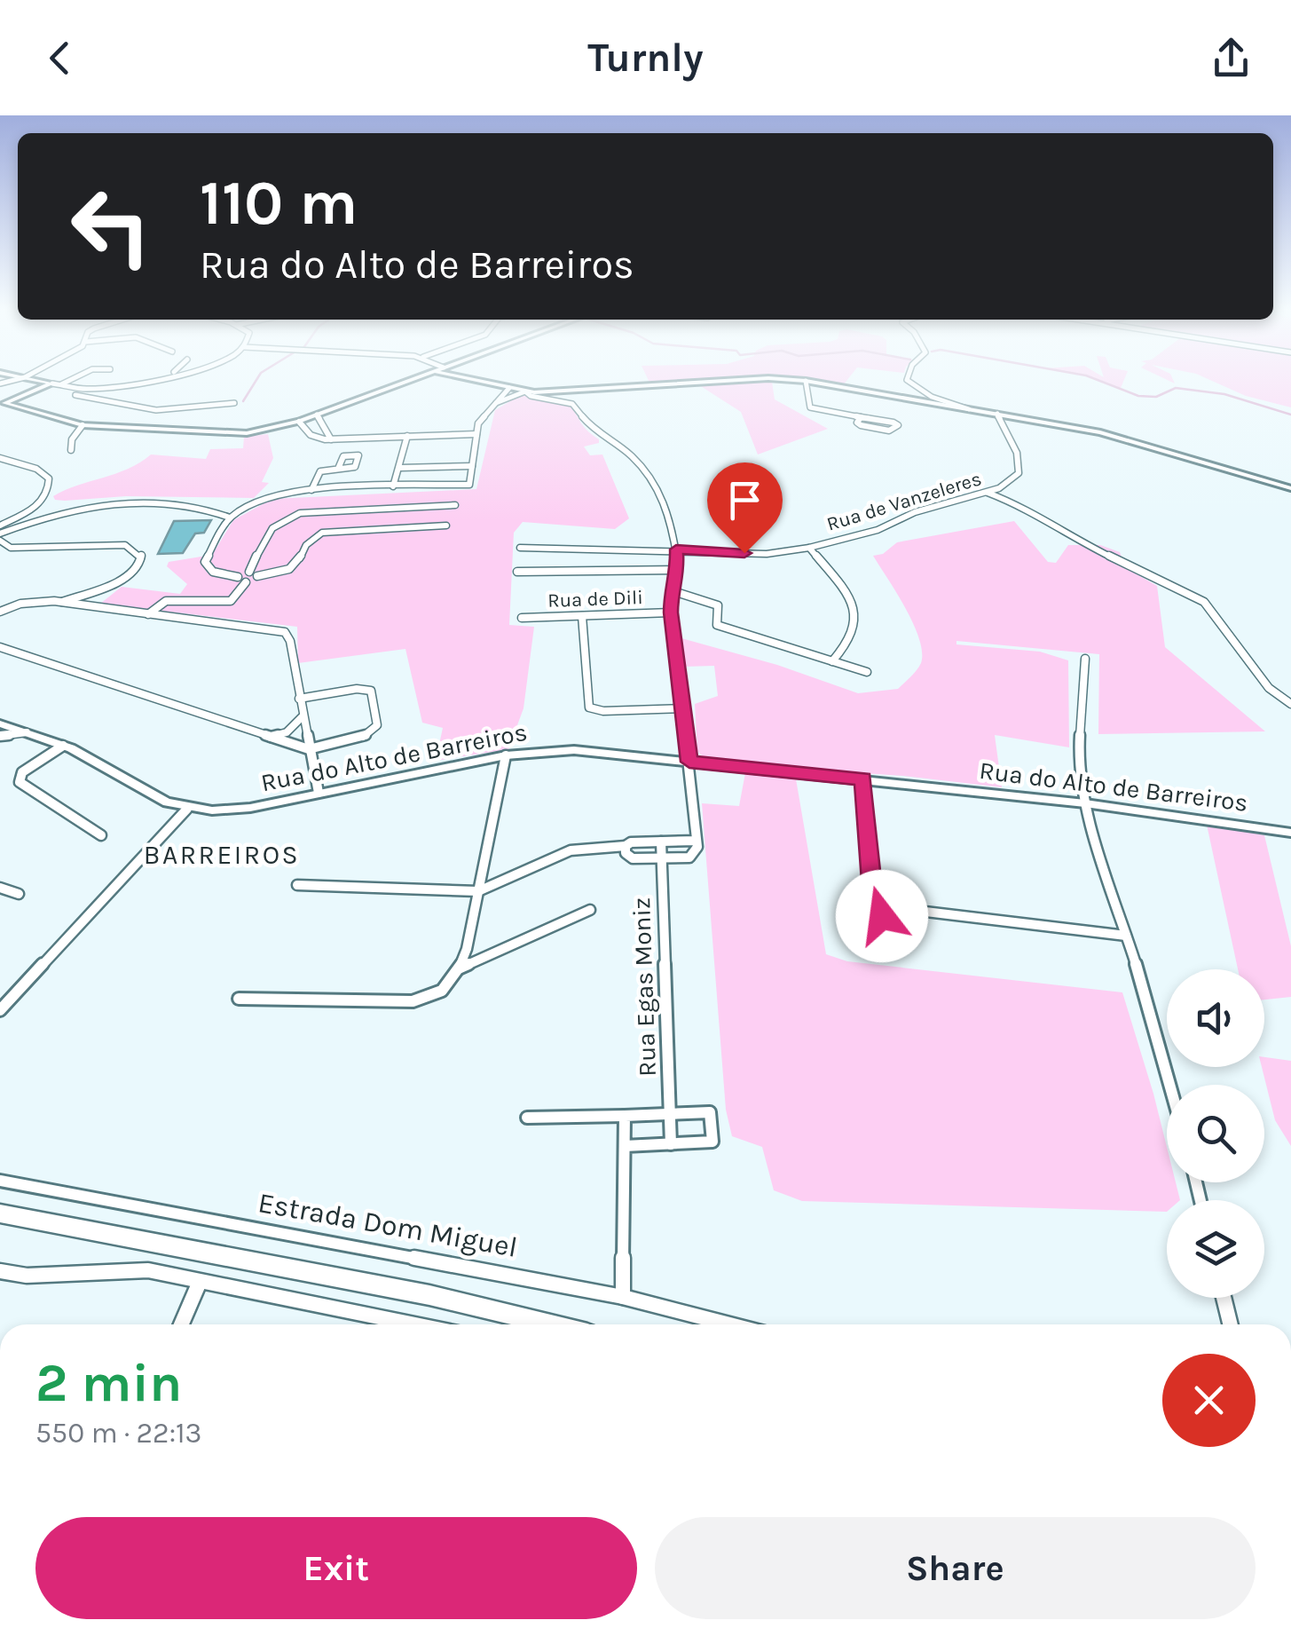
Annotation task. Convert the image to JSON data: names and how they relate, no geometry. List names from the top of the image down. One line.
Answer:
{"streets":{"street":["Rua de Vanzeleres","Rua de Dili","Rua do Alto de Barreiros","Rua Egas Moniz","Estrada Dom Miguel"]},"districts":["BARREIROS"],"page":{"header":"Turnly","turn":["110 m","Rua do Alto de Barreiros"],"heading":["2 min","550 m · 22:13"],"buttons":["Exit","Share"]}}
